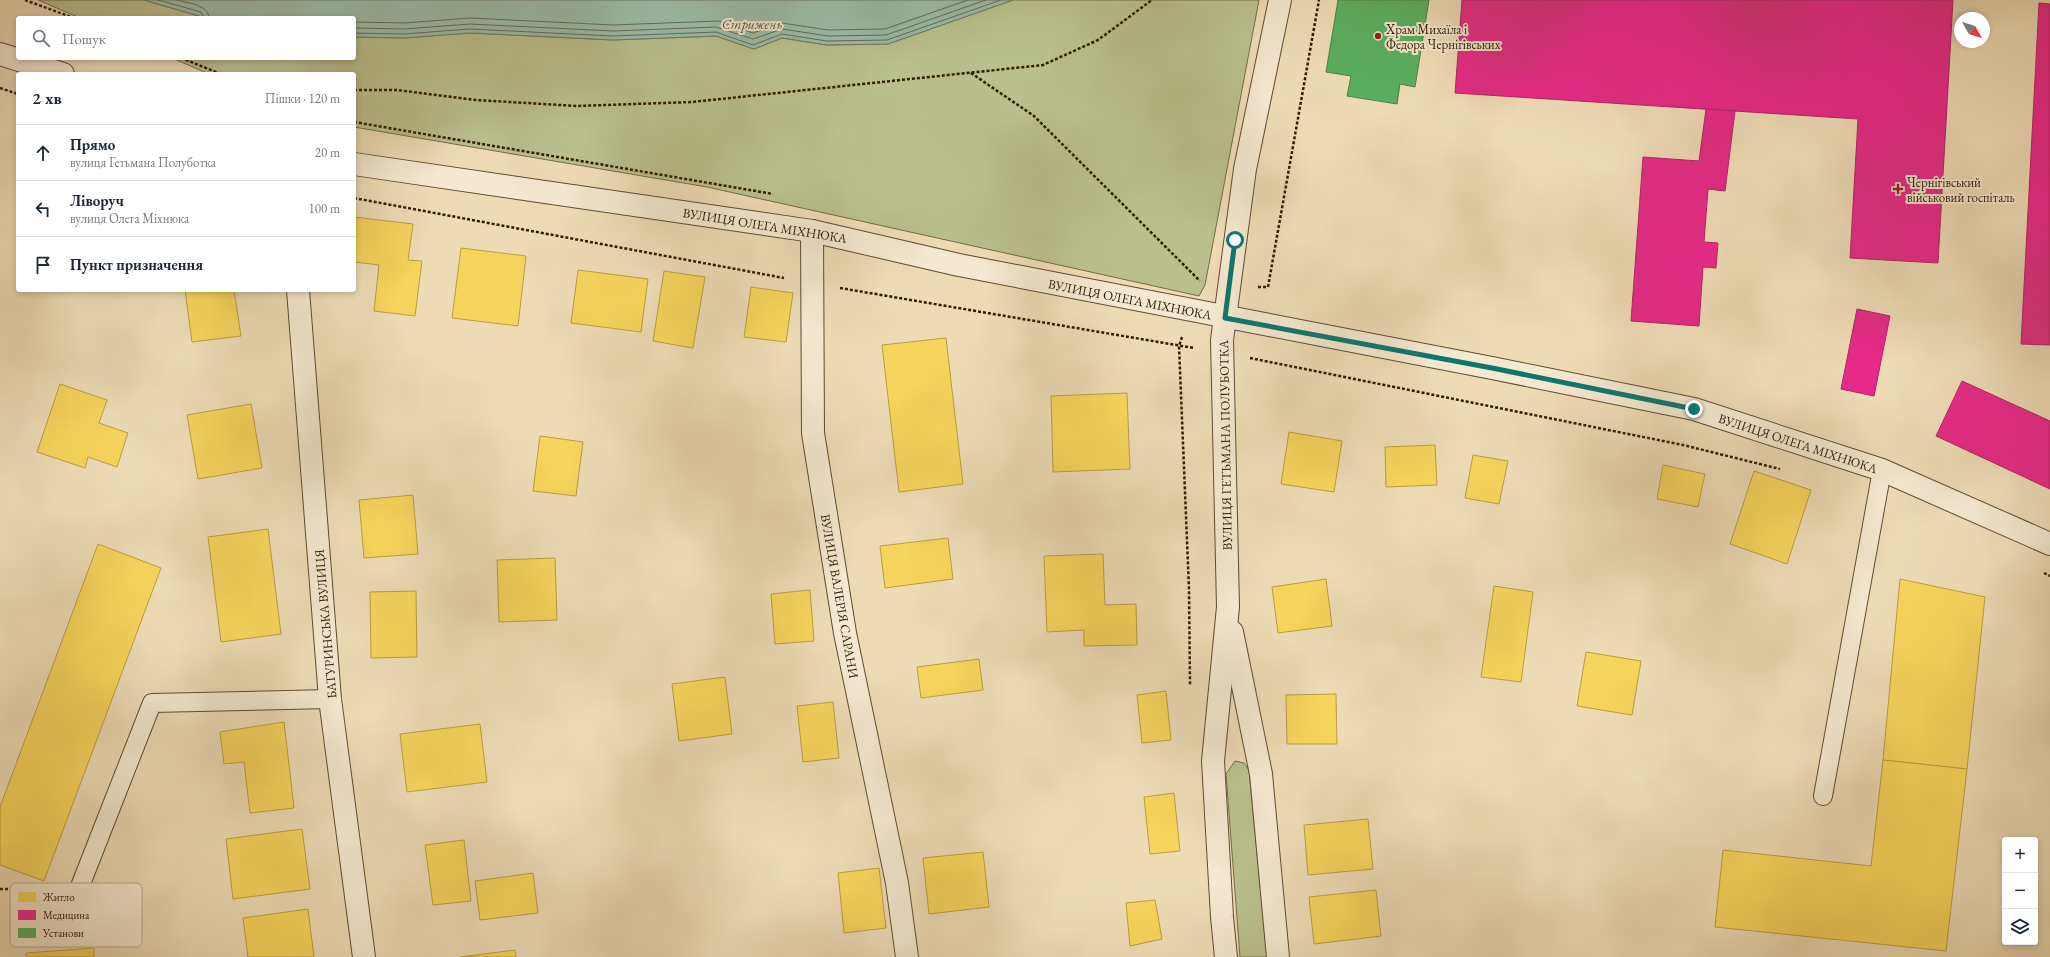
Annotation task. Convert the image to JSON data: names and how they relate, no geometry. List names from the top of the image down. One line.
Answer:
{"streets":{"street":["ВУЛИЦЯ ОЛЕГА МІХНЮКА","ВУЛИЦЯ ГЕТЬМАНА ПОЛУБОТКА","ВУЛИЦЯ ВАЛЕРІЯ САРАНИ","БАТУРИНСЬКА ВУЛИЦЯ"]},"crossings":[["ВУЛИЦЯ ОЛЕГА МІХНЮКА","ВУЛИЦЯ ГЕТЬМАНА ПОЛУБОТКА"],["ВУЛИЦЯ ОЛЕГА МІХНЮКА","ВУЛИЦЯ ВАЛЕРІЯ САРАНИ"]],"water":["Стрижень"],"places":{"other":["Храм Михаїла і Федора Чернігівських"],"health":["Чернігівський військовий госпіталь"]},"legend":["Житло","Медицина","Установи"],"north":"bottom right","page":{"search":"Пошук","heading":["2 хв","Пішки · 120 m"],"list":[["Прямо","вулиця Гетьмана Полуботка","20 m"],["Ліворуч","вулиця Олега Міхнюка","100 m"],"Пункт призначення"],"map_buttons":["+","−"]}}
